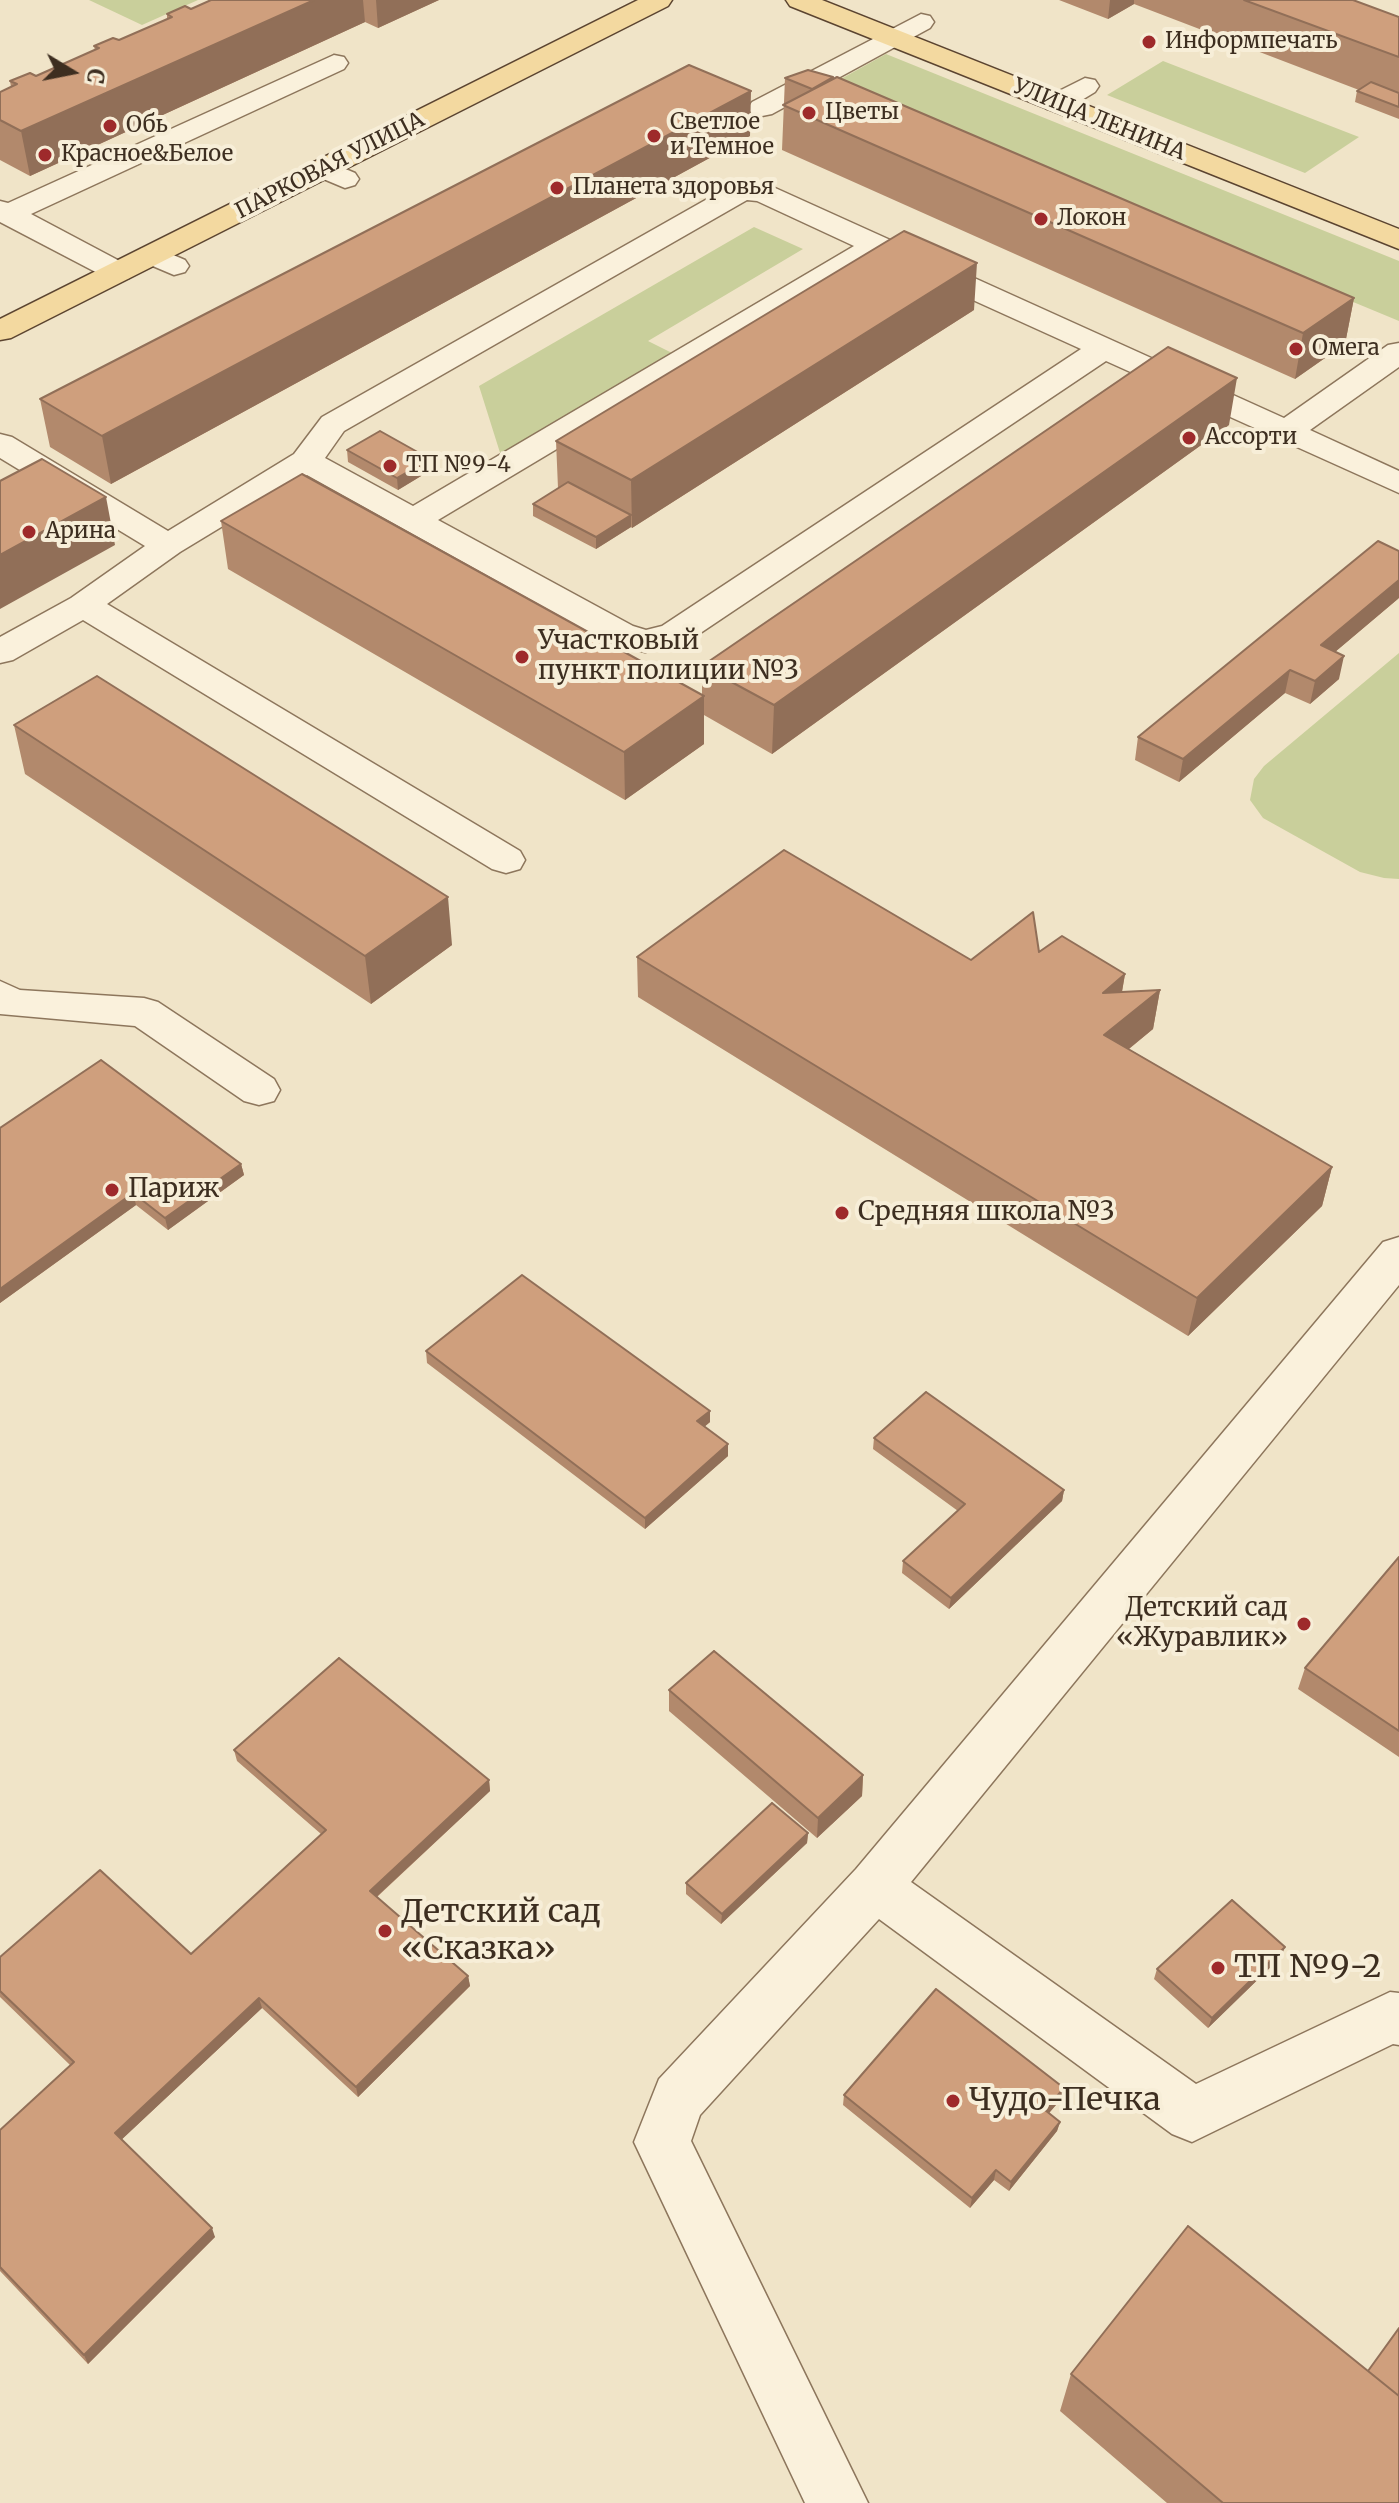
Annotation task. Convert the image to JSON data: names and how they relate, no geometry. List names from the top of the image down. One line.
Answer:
{"streets":{"main road":["УЛИЦА ЛЕНИНА","ПАРКОВАЯ УЛИЦА"]},"places":["Информпечать","Цветы","Обь","Светлое и Темное","Красное&Белое","Планета здоровья","Локон","Омега","Ассорти","ТП №9-4","Арина","Участковый пункт полиции №3","Париж","Средняя школа №3","Детский сад «Журавлик»","Детский сад «Сказка»","ТП №9-2","Чудо-Печка"],"north":"right"}
